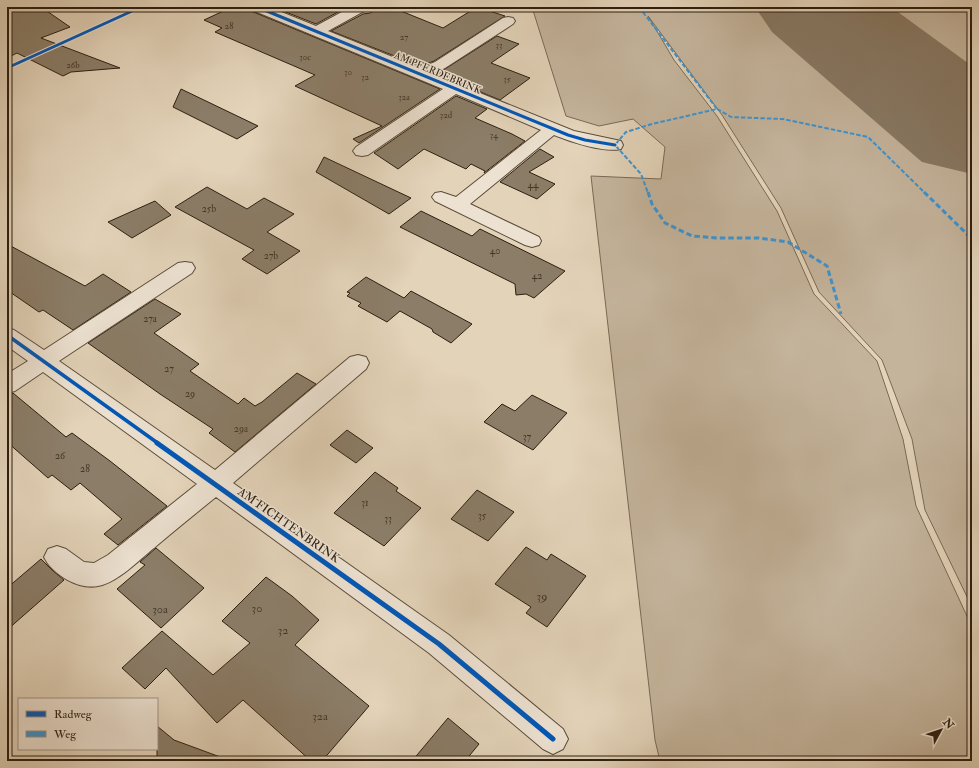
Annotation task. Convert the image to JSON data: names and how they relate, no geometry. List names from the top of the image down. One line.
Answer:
{"streets":{"street":["AM PFERDEBRINK","AM FICHTENBRINK"]},"house_numbers":["28","27","33","30c","26b","30","32","35","32a","32d","34","44","25b","40","27b","42","27a","27","29","29a","37","26","28","31","35","33","39","30","30a","32","32a"],"legend":["Radweg","Weg"],"north":"top right"}
